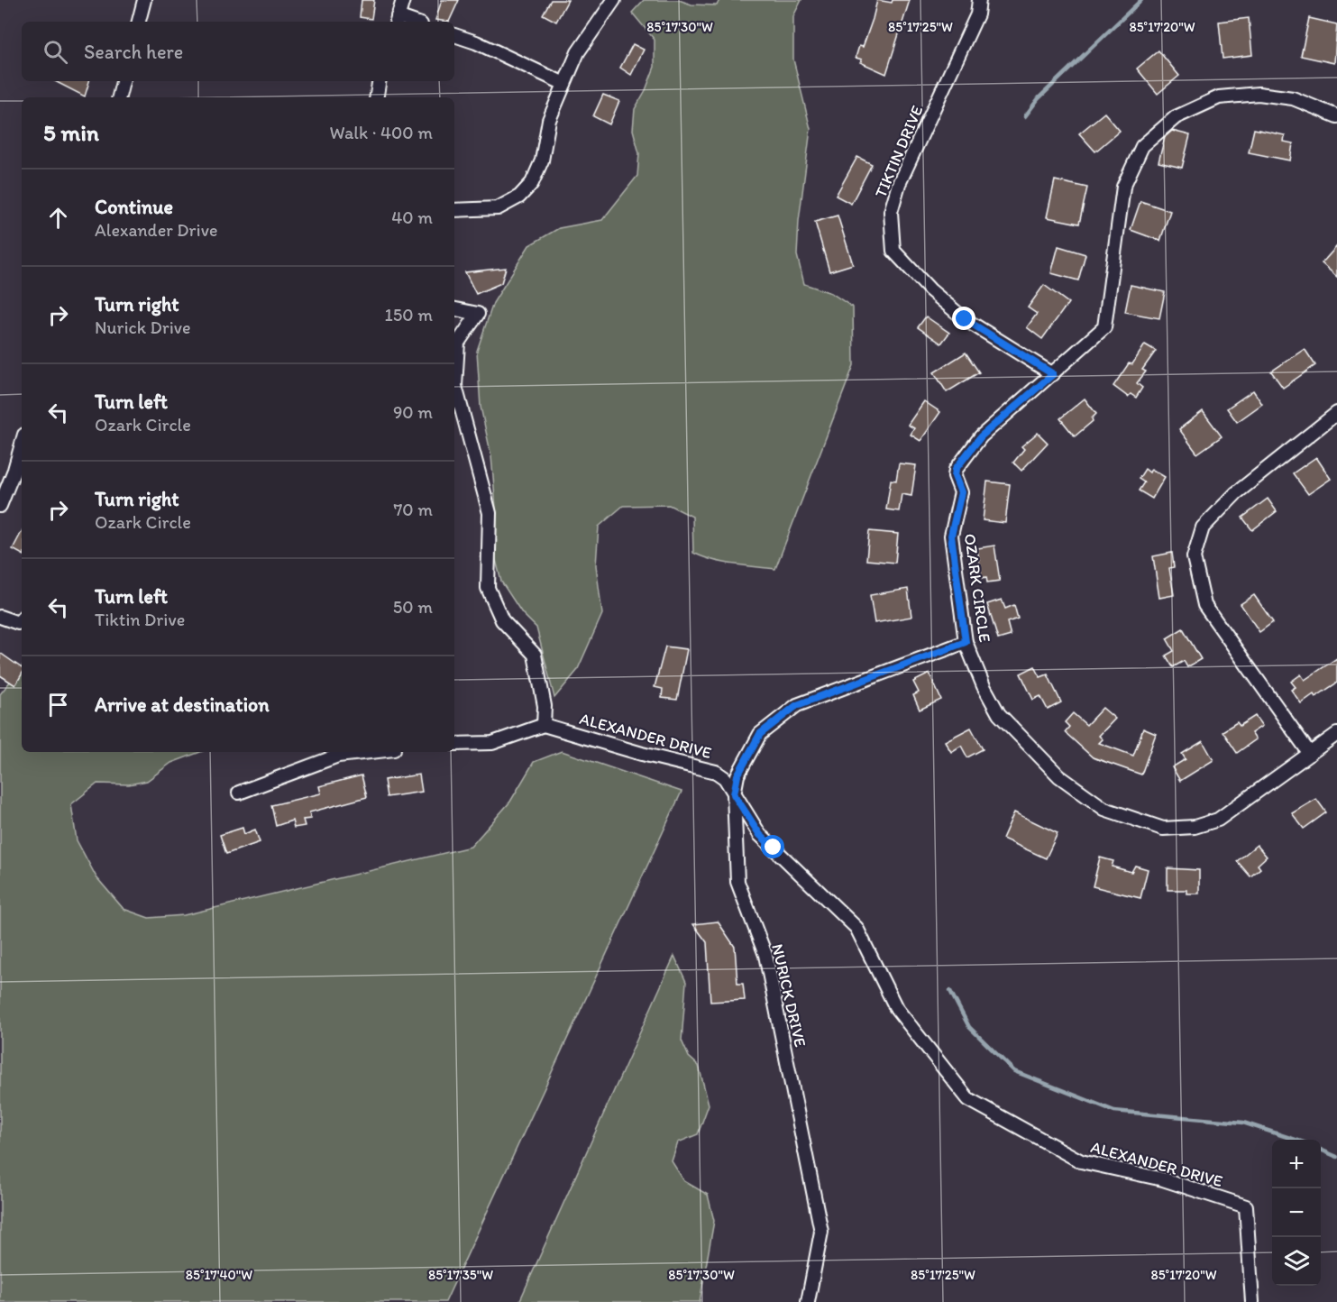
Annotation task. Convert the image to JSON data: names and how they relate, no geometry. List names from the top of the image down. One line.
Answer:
{"streets":{"street":["TIKTIN DRIVE","OZARK CIRCLE","ALEXANDER DRIVE","NURICK DRIVE"]},"crossings":[["TIKTIN DRIVE","OZARK CIRCLE"],["OZARK CIRCLE","NURICK DRIVE"],["ALEXANDER DRIVE","NURICK DRIVE"]],"page":{"search":"Search here","heading":["5 min","Walk · 400 m"],"list":[["Continue","Alexander Drive","40 m"],["Turn right","Nurick Drive","150 m"],["Turn left","Ozark Circle","90 m"],["Turn right","Ozark Circle","70 m"],["Turn left","Tiktin Drive","50 m"],"Arrive at destination"],"map_buttons":["+","−"]},"coordinates":["85°17'30\"W","85°17'25\"W","85°17'20\"W","85°17'40\"W","85°17'35\"W"]}
